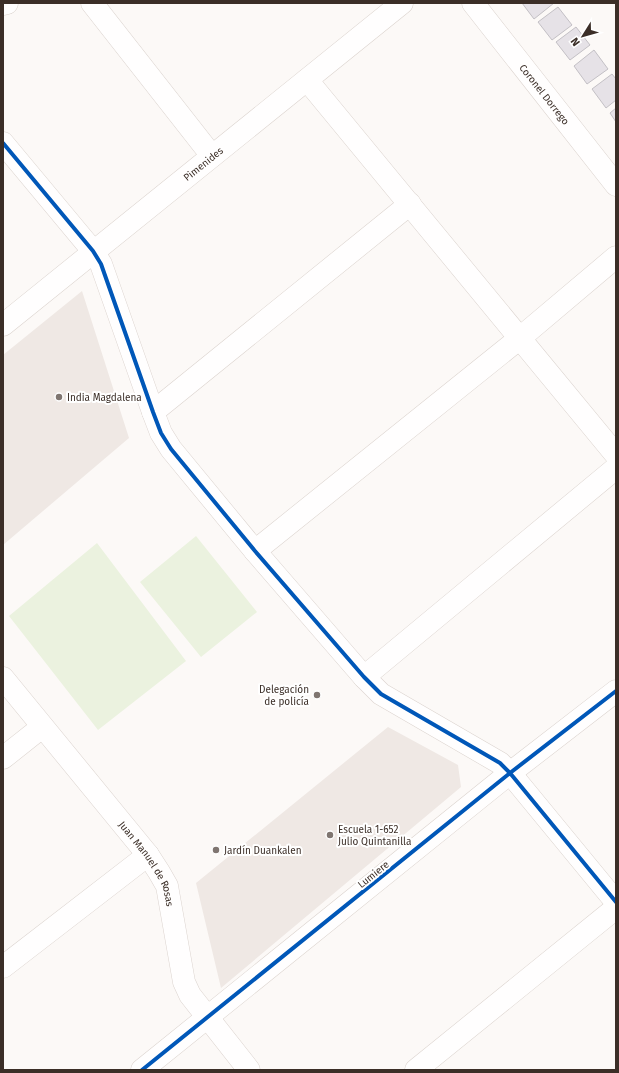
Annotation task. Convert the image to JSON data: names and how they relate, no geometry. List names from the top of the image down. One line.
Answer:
{"streets":{"street":["Coronel Dorrego","Pimenides","Juan Manuel de Rosas","Lumiere"]},"crossings":[["Juan Manuel de Rosas","Lumiere"]],"places":["India Magdalena","Delegación de policía","Escuela 1-652 Julio Quintanilla","Jardín Duankalen"],"north":"bottom left"}
